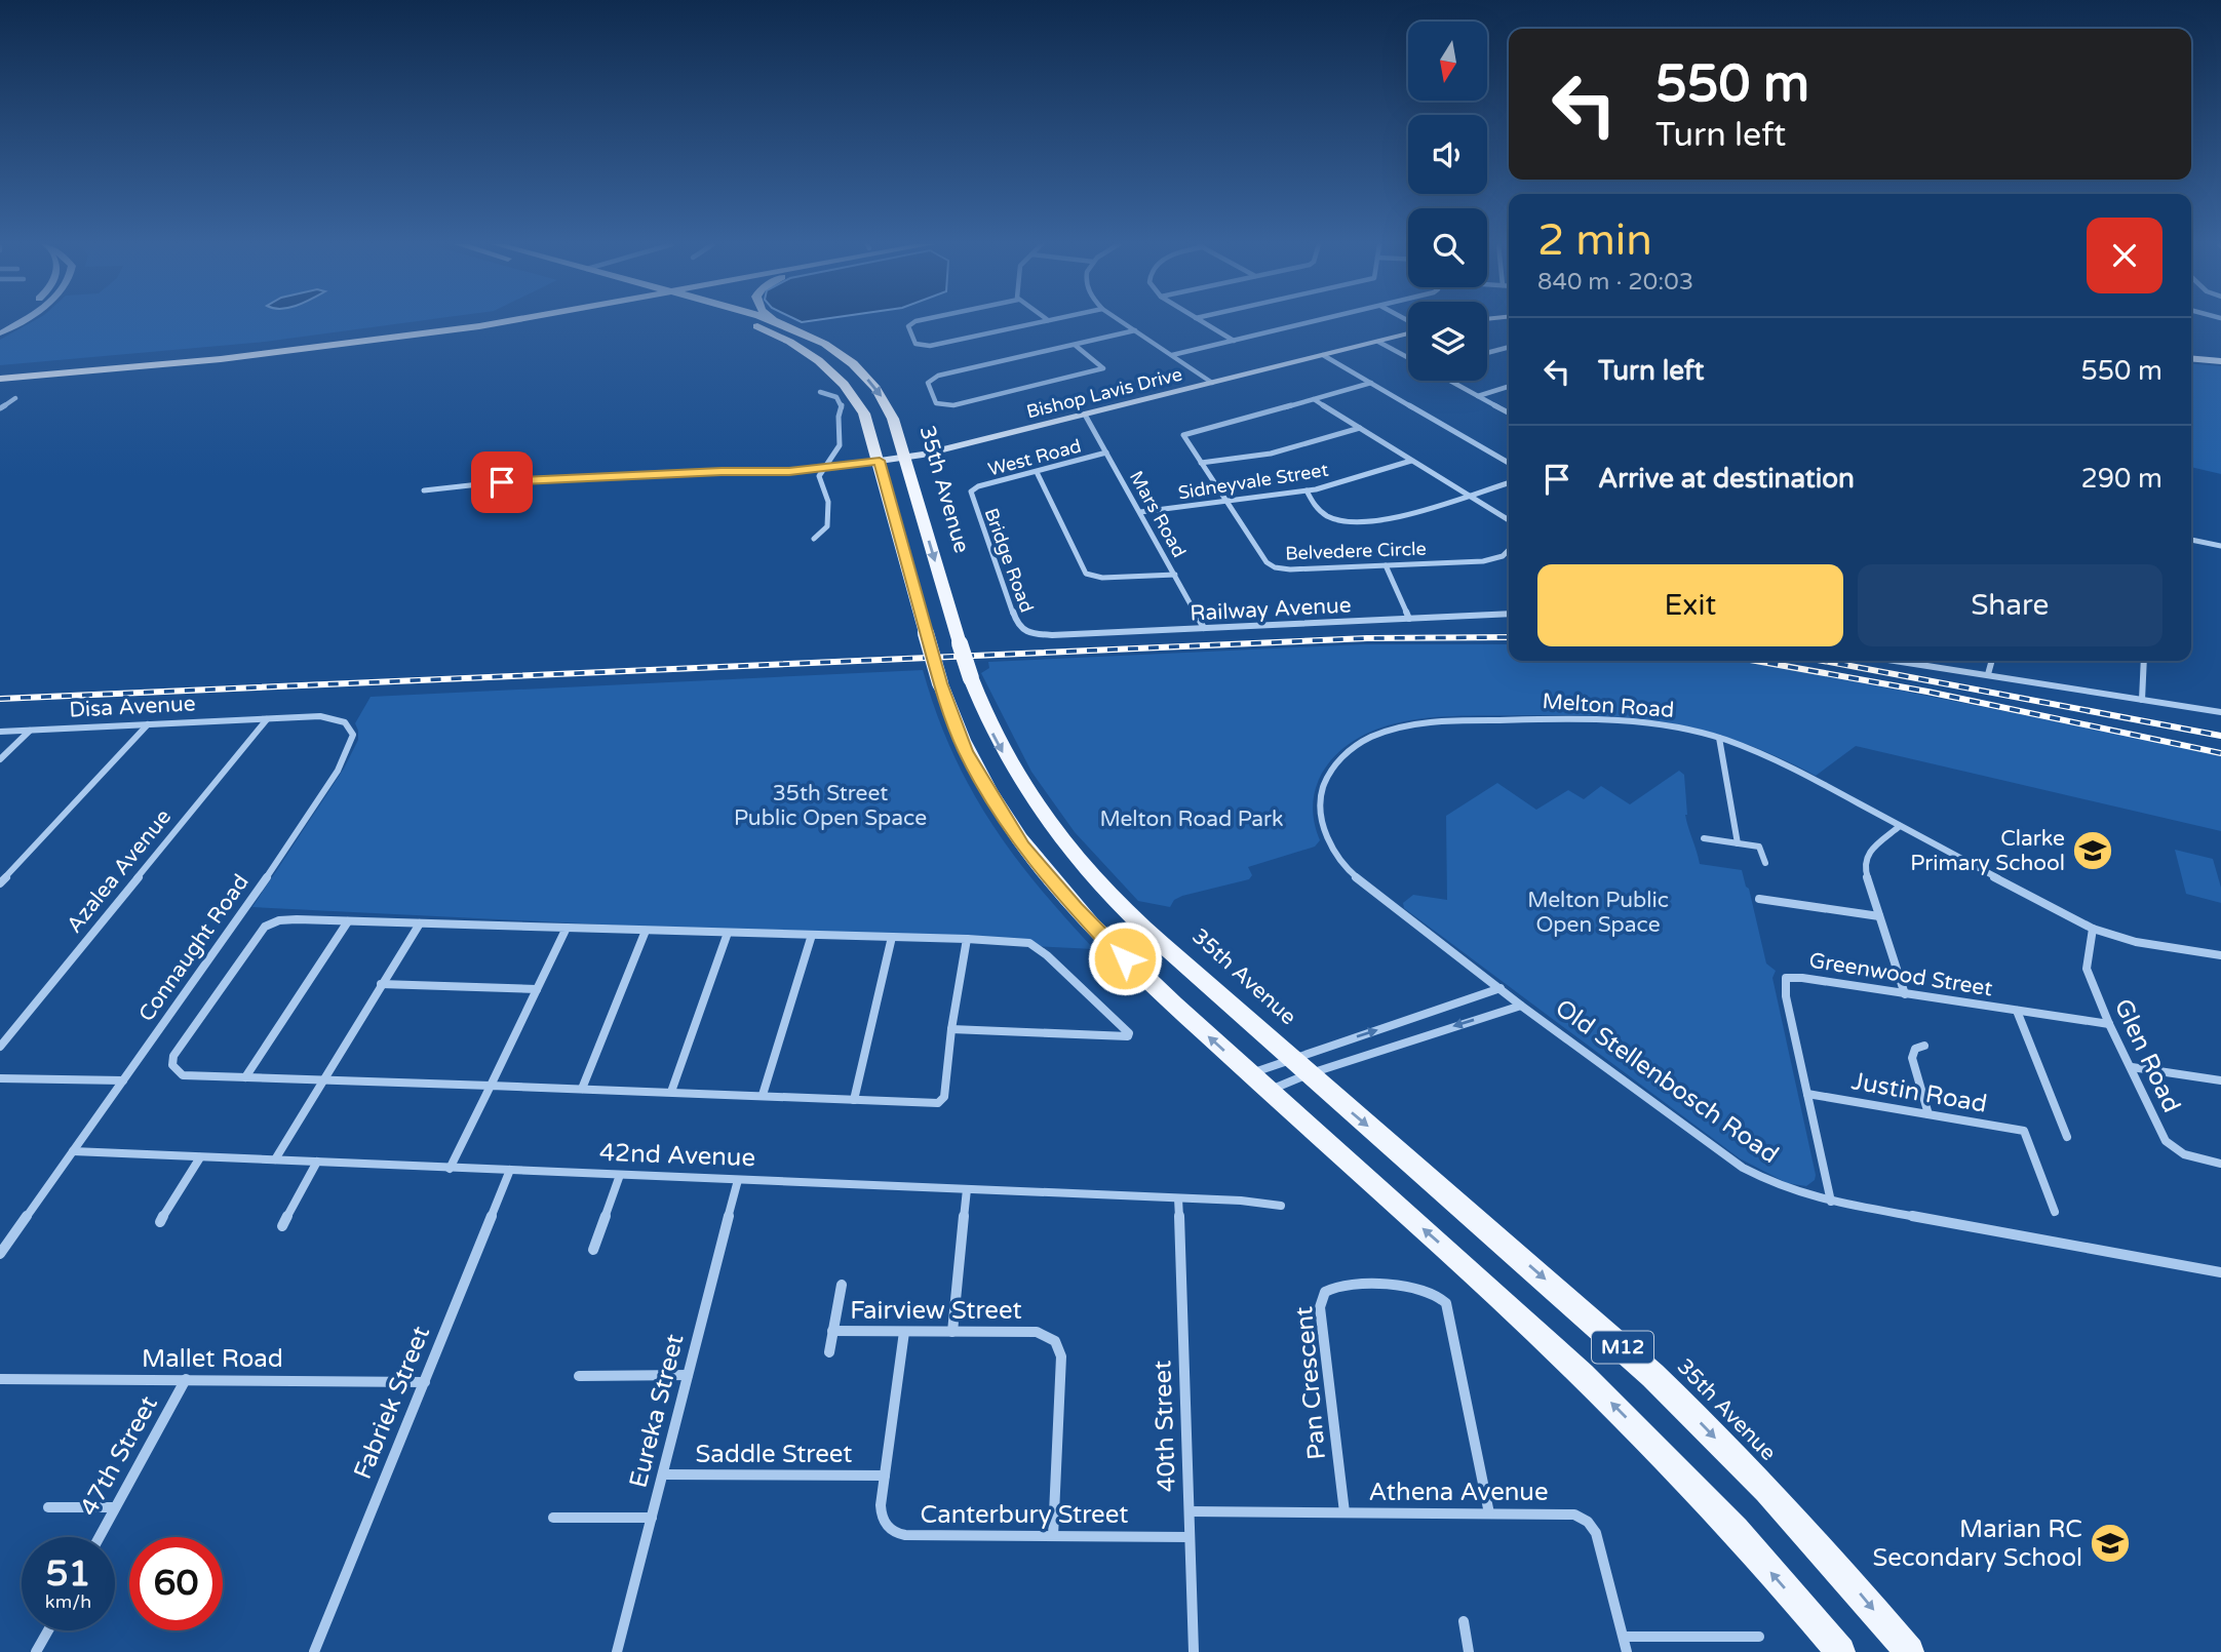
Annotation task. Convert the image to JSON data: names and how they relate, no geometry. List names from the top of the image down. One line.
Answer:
{"streets":{"main road":["35th Avenue","M12"],"street":["Bishop Lavis Drive","West Road","Sidneyvale Street","Mars Road","Belvedere Circle","Bridge Road","Railway Avenue","Melton Road","Disa Avenue","Azalea Avenue","Connaught Road","Greenwood Street","Glen Road","Old Stellenbosch Road","Justin Road","42nd Avenue","Fairview Street","Mallet Road","Pan Crescent","Fabriek Street","Eureka Street","40th Street","Saddle Street","47th Street","Athena Avenue","Canterbury Street"]},"crossings":[["Bishop Lavis Drive","35th Avenue"],["Bishop Lavis Drive","Mars Road"],["Bishop Lavis Drive","M12"],["West Road","Mars Road"],["West Road","Bridge Road"],["Sidneyvale Street","Mars Road"],["Sidneyvale Street","Belvedere Circle"],["35th Avenue","Old Stellenbosch Road"],["Mars Road","Railway Avenue"],["Bridge Road","Railway Avenue"],["Melton Road","Glen Road"],["Melton Road","Old Stellenbosch Road"],["Disa Avenue","Azalea Avenue"],["Disa Avenue","Connaught Road"],["Azalea Avenue","Connaught Road"],["Connaught Road","42nd Avenue"],["Greenwood Street","Glen Road"],["Greenwood Street","Old Stellenbosch Road"],["Greenwood Street","Justin Road"],["Old Stellenbosch Road","M12"],["42nd Avenue","Fabriek Street"],["42nd Avenue","Eureka Street"],["42nd Avenue","40th Street"],["Fairview Street","Canterbury Street"],["Mallet Road","Fabriek Street"],["Mallet Road","47th Street"],["Pan Crescent","Athena Avenue"],["Eureka Street","Saddle Street"],["40th Street","Athena Avenue"],["40th Street","Canterbury Street"],["Saddle Street","Canterbury Street"]],"parks":["35th Street Public Open Space","Melton Road Park","Melton Public Open Space"],"places":{"school or university":["Clarke Primary School","Marian RC Secondary School"]},"north":"bottom","page":{"turn":["550 m","Turn left"],"heading":["2 min","840 m · 20:03"],"list":[{"name":"Turn left","value":"550 m"},{"name":"Arrive at destination","value":"290 m"}],"buttons":["Exit","Share"],"speed":"51 km/h","limit":"60"}}
